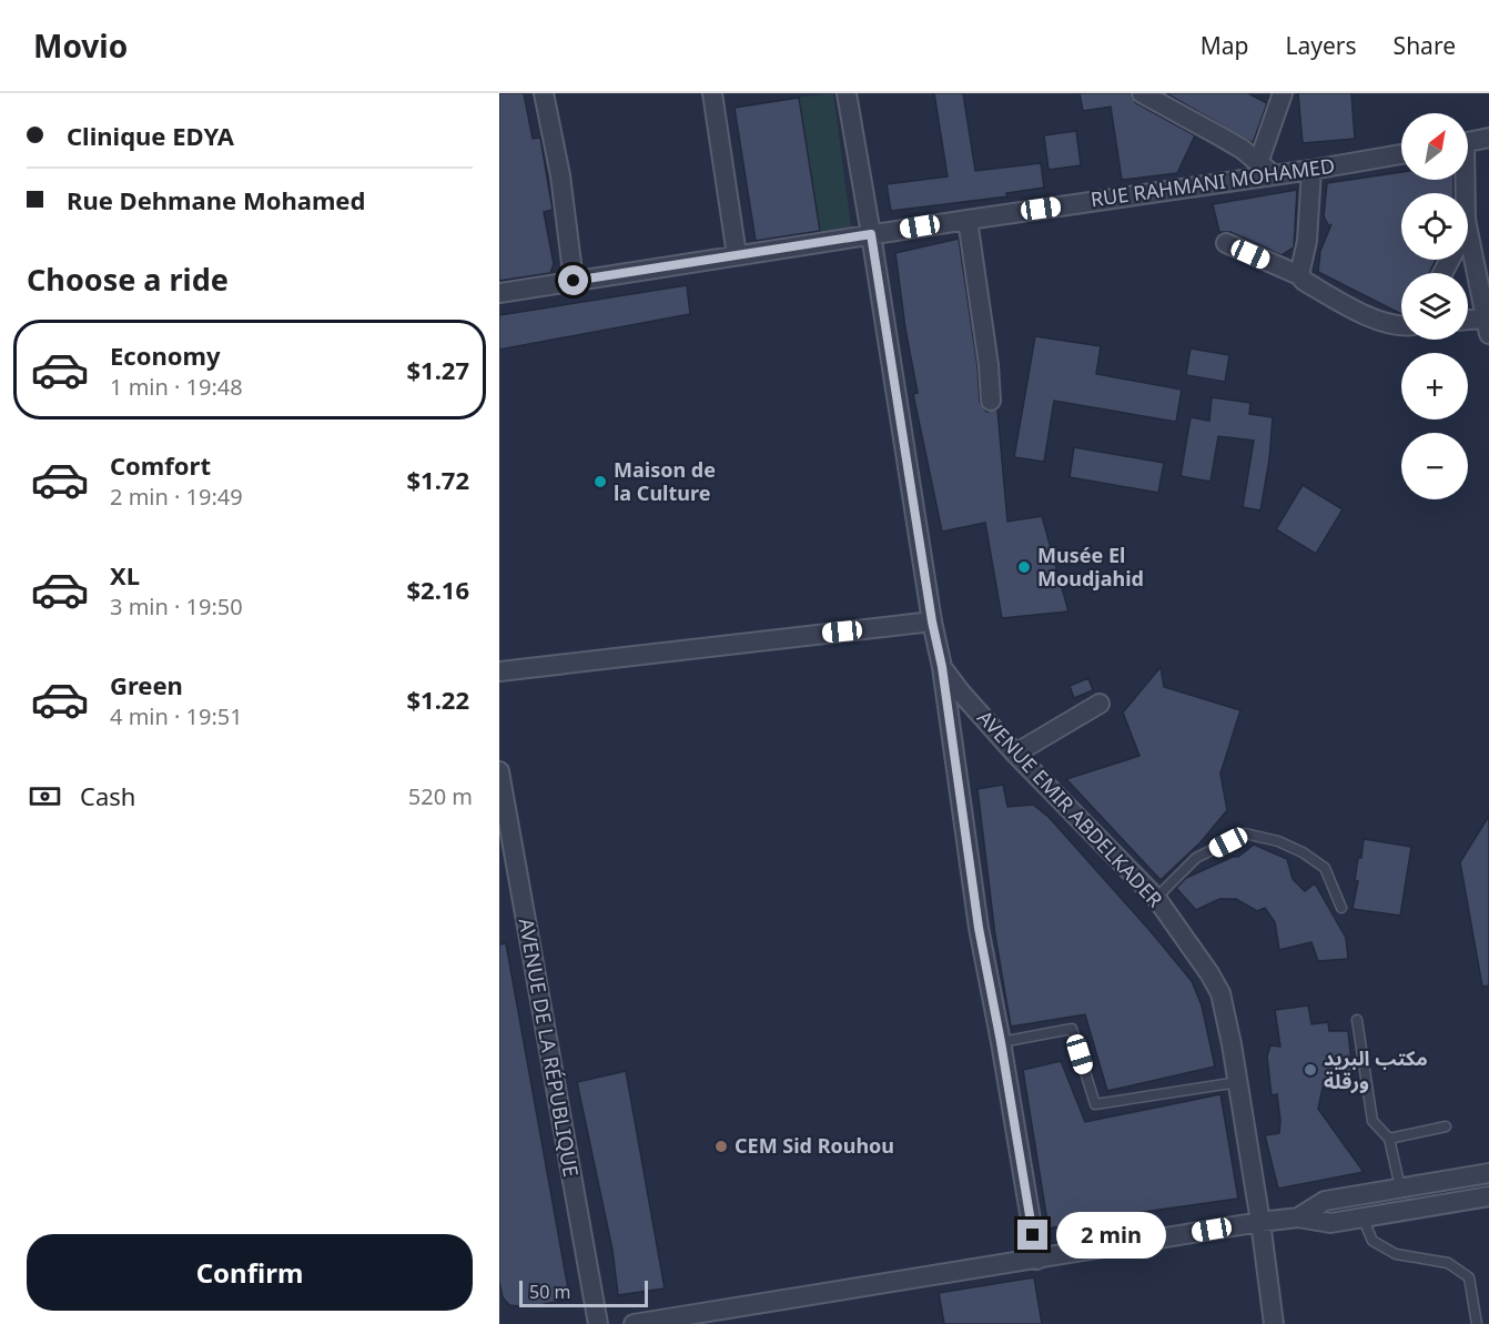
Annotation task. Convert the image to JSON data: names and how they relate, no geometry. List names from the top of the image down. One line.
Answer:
{"streets":{"street":["RUE RAHMANI MOHAMED","AVENUE EMIR ABDELKADER","AVENUE DE LA RÉPUBLIQUE"]},"crossings":[["RUE RAHMANI MOHAMED","AVENUE EMIR ABDELKADER"]],"places":["Maison de la Culture","Musée El Moudjahid","مكتب البريد ورقلة","CEM Sid Rouhou"],"scale_bar":"50 m","north":"top right","page":{"header":"Movio","nav":["Map","Layers","Share"],"banner":["Clinique EDYA","Rue Dehmane Mohamed"],"map_buttons":["+","−"],"heading":"Choose a ride","list":[{"name":"Economy","note":"1 min · 19:48","value":"$1.27"},{"name":"Comfort","note":"2 min · 19:49","value":"$1.72"},{"name":"XL","note":"3 min · 19:50","value":"$2.16"},{"name":"Green","note":"4 min · 19:51","value":"$1.22"}],"pay":["Cash","520 m"],"bubble":"2 min","buttons":"Confirm","scale":"50 m"}}
